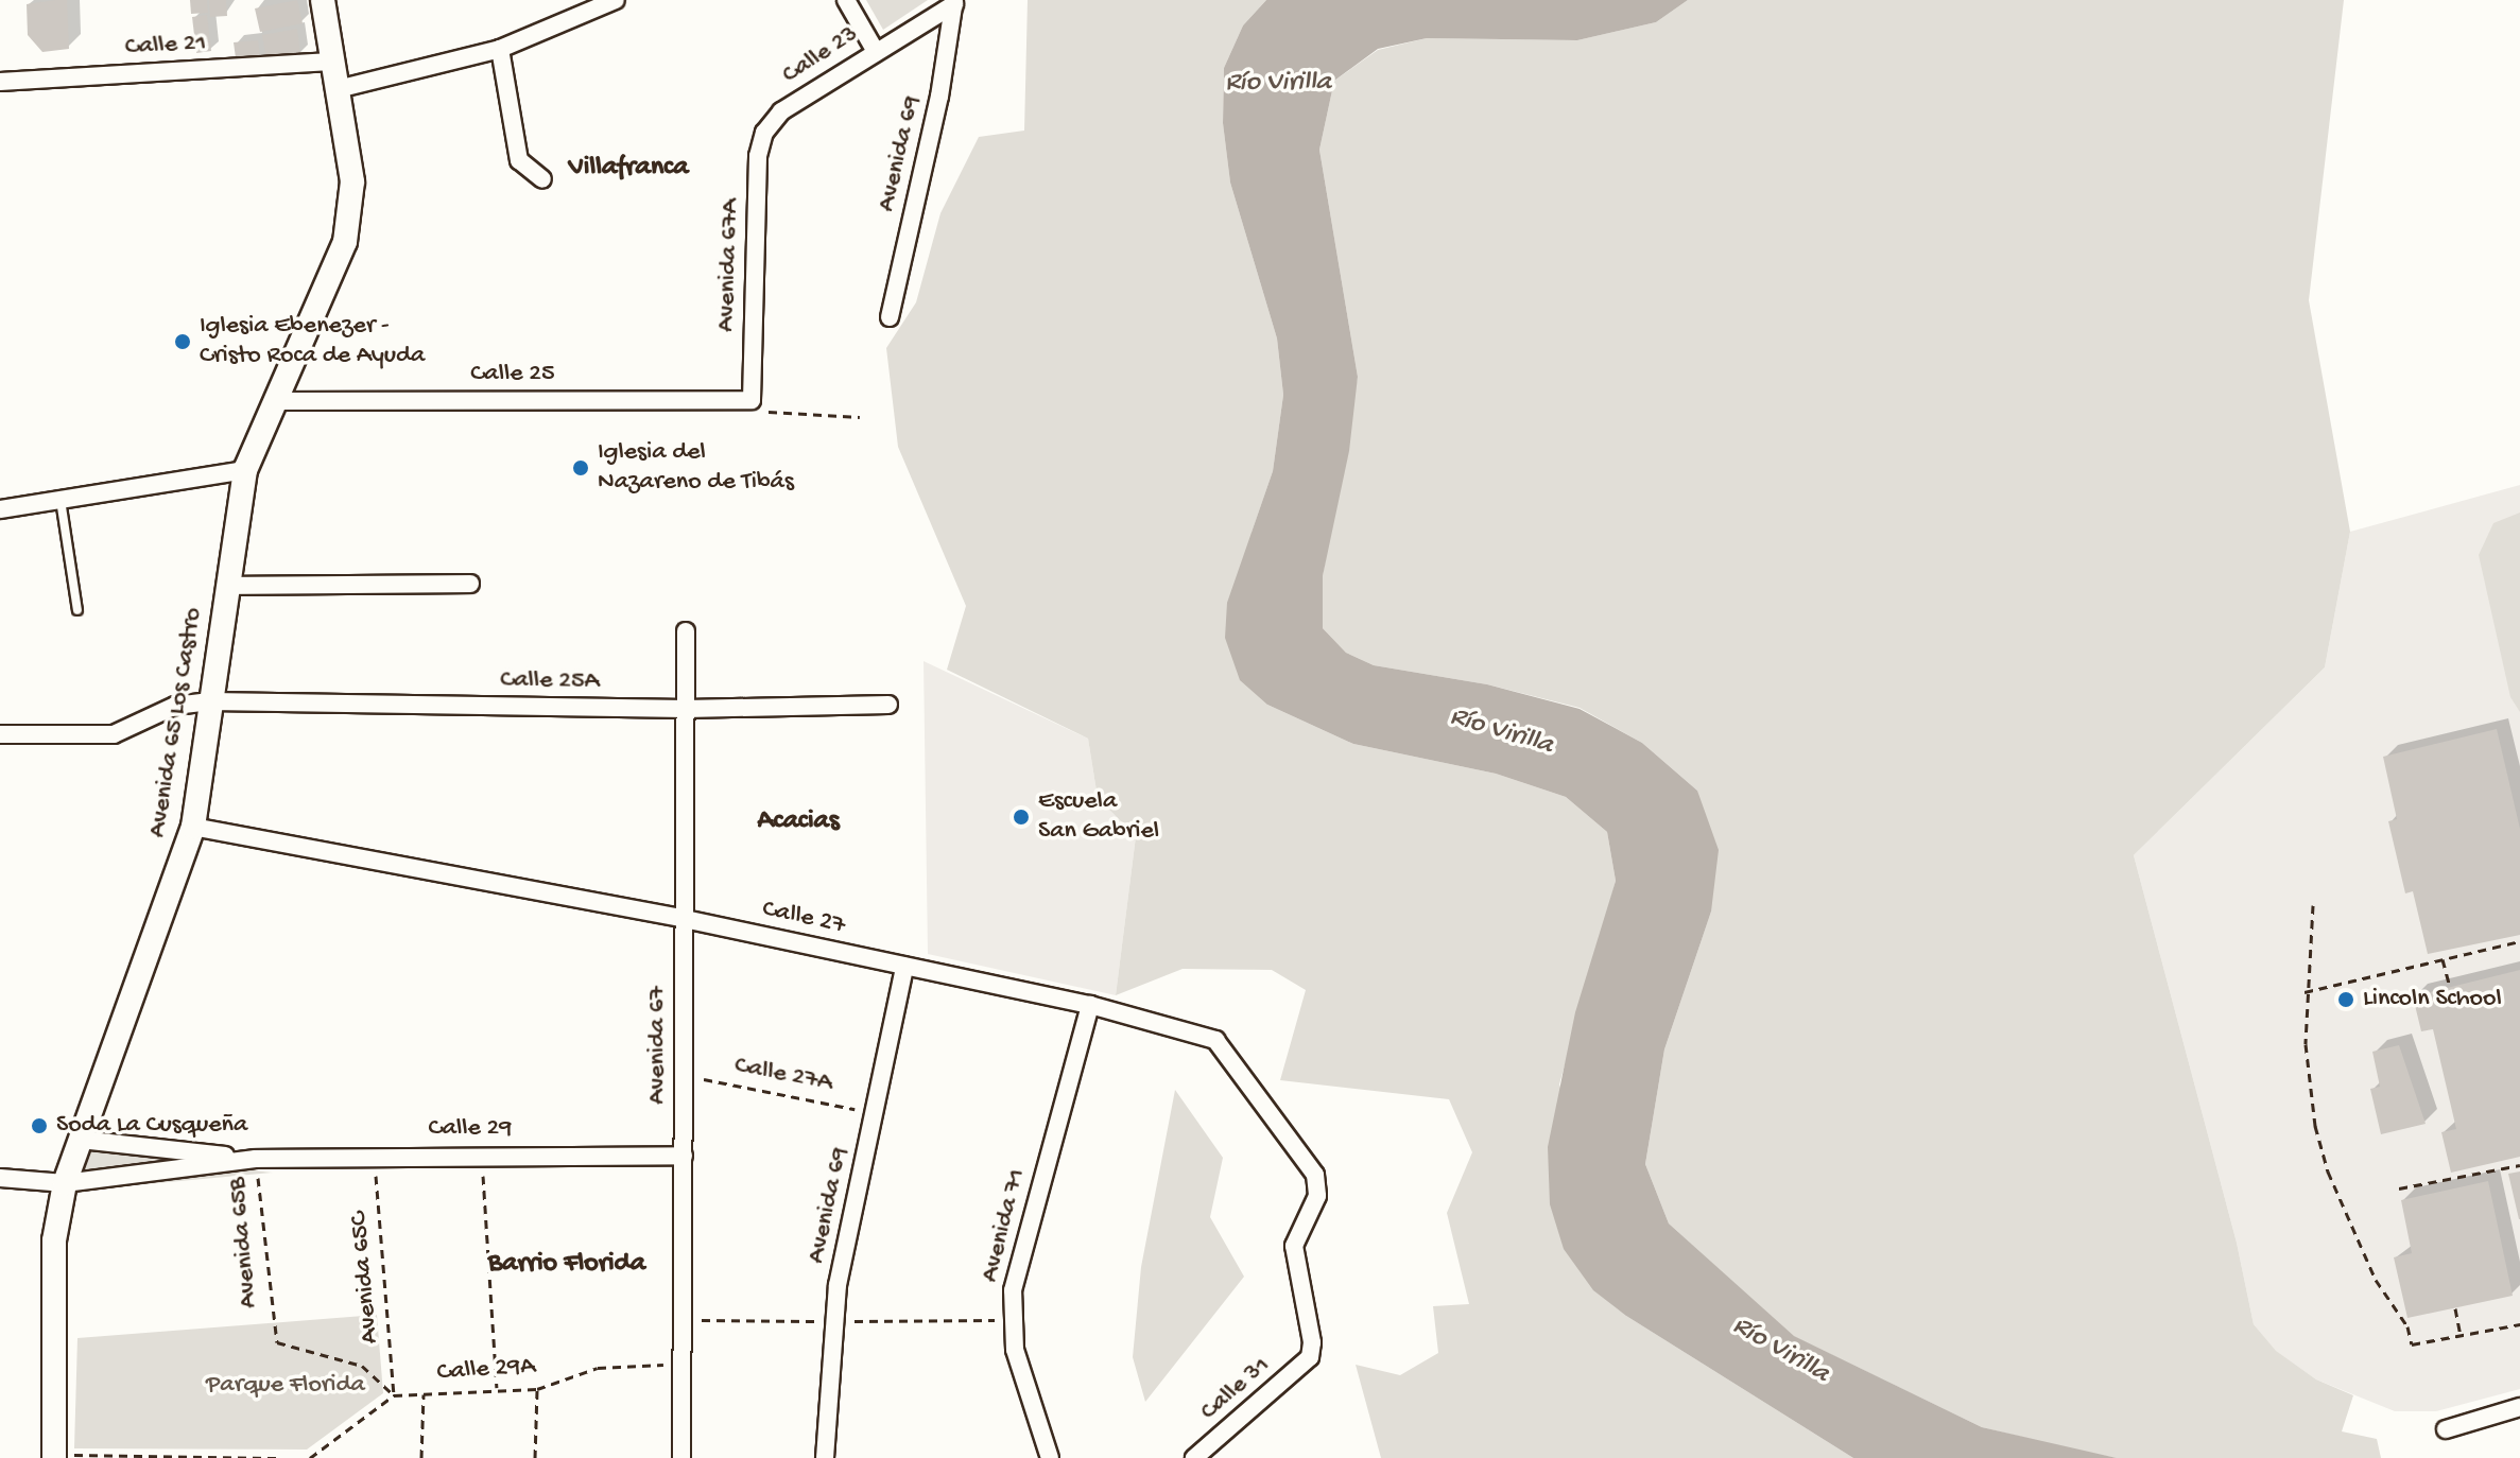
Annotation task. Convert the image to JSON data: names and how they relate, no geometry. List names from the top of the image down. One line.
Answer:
{"streets":{"street":["Calle 21","Calle 23","Avenida 69","Avenida 67A","Calle 25","Calle 25A","Avenida 65 Los Castro","Calle 27","Avenida 67","Calle 29","Avenida 71","Calle 31"],"path":["Calle 27A","Avenida 65B","Avenida 65C","Calle 29A"]},"crossings":[["Calle 21","Avenida 65 Los Castro"],["Calle 23","Avenida 69"],["Calle 23","Avenida 67A"],["Avenida 69","Calle 27"],["Avenida 69","Calle 27A"],["Avenida 67A","Calle 25"],["Calle 25","Avenida 65 Los Castro"],["Calle 25A","Avenida 65 Los Castro"],["Calle 25A","Avenida 67"],["Avenida 65 Los Castro","Calle 27"],["Avenida 65 Los Castro","Calle 29"],["Calle 27","Avenida 67"],["Calle 27","Avenida 71"],["Calle 27","Calle 31"],["Avenida 67","Calle 27A"],["Avenida 67","Calle 29"],["Avenida 67","Calle 29A"],["Calle 29","Avenida 65B"],["Calle 29","Avenida 65C"],["Avenida 65B","Avenida 65C"],["Avenida 65B","Calle 29A"],["Avenida 65C","Calle 29A"]],"districts":["Villafranca","Acacias","Barrio Florida"],"water":["Río Virilla"],"parks":["Parque Florida"],"places":["Iglesia Ebenezer - Cristo Roca de Ayuda","Iglesia del Nazareno de Tibás","Escuela San Gabriel","Lincoln School","Soda La Cusqueña"]}
